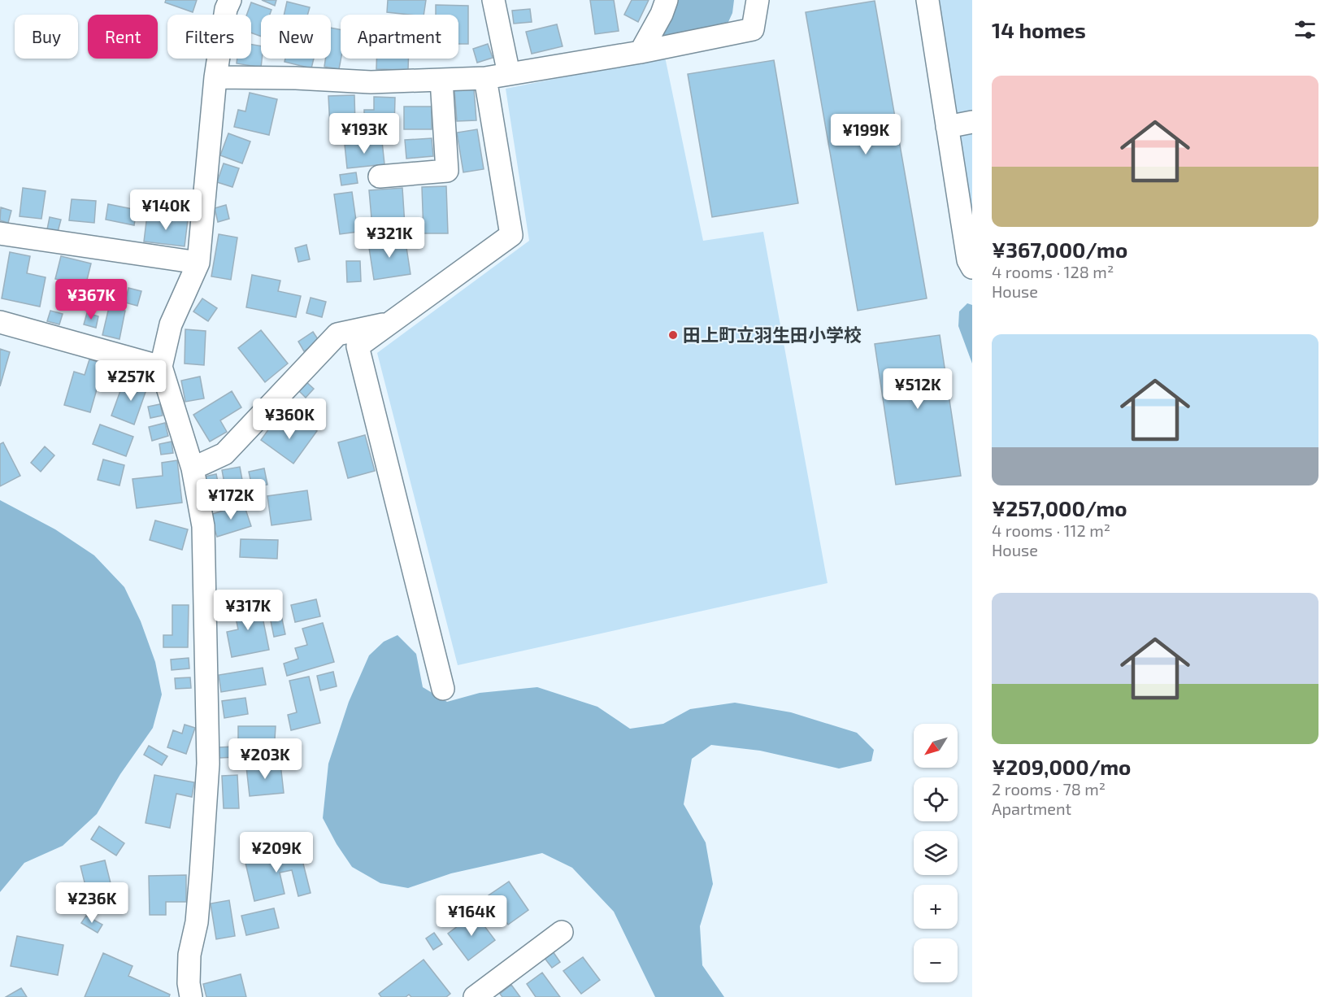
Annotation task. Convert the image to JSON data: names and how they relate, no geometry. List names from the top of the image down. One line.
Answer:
{"places":["田上町立羽生田小学校"],"north":"bottom left","page":{"heading":"14 homes","chip":["Buy","Rent","Filters","New","Apartment"],"list":[{"name":"¥367,000/mo","note":"4 rooms · 128 m² · House"},{"name":"¥257,000/mo","note":"4 rooms · 112 m² · House"},{"name":"¥209,000/mo","note":"2 rooms · 78 m² · Apartment"}],"price":["¥193K","¥199K","¥140K","¥321K","¥367K","¥257K","¥512K","¥360K","¥172K","¥317K","¥203K","¥209K","¥236K","¥164K"],"map_buttons":["+","−"]}}
